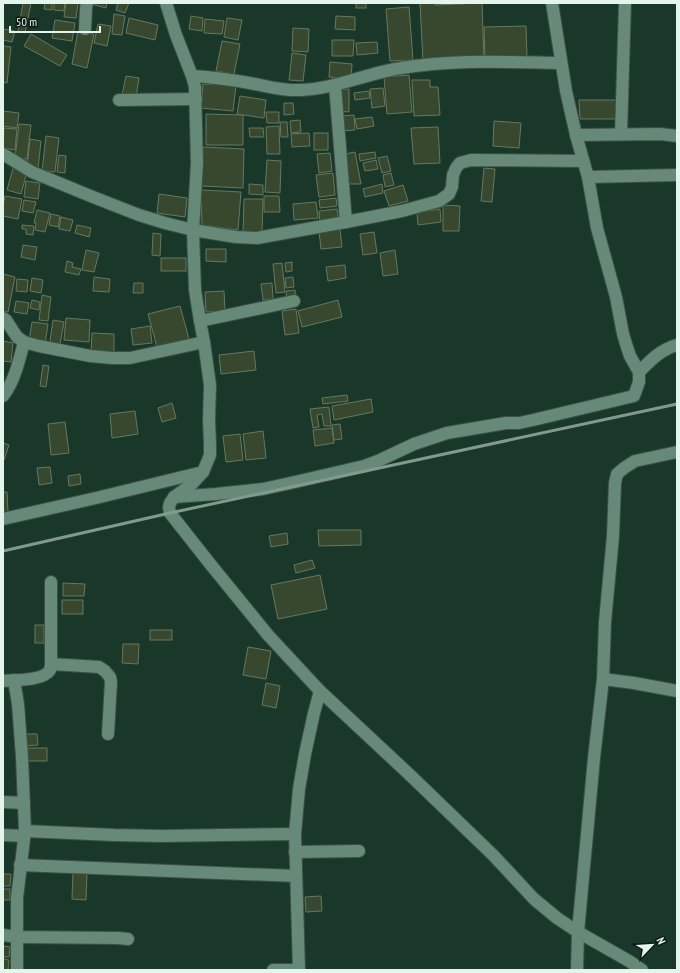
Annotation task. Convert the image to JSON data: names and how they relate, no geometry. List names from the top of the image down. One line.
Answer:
{"scale_bar":"50 m","north":"top right"}
